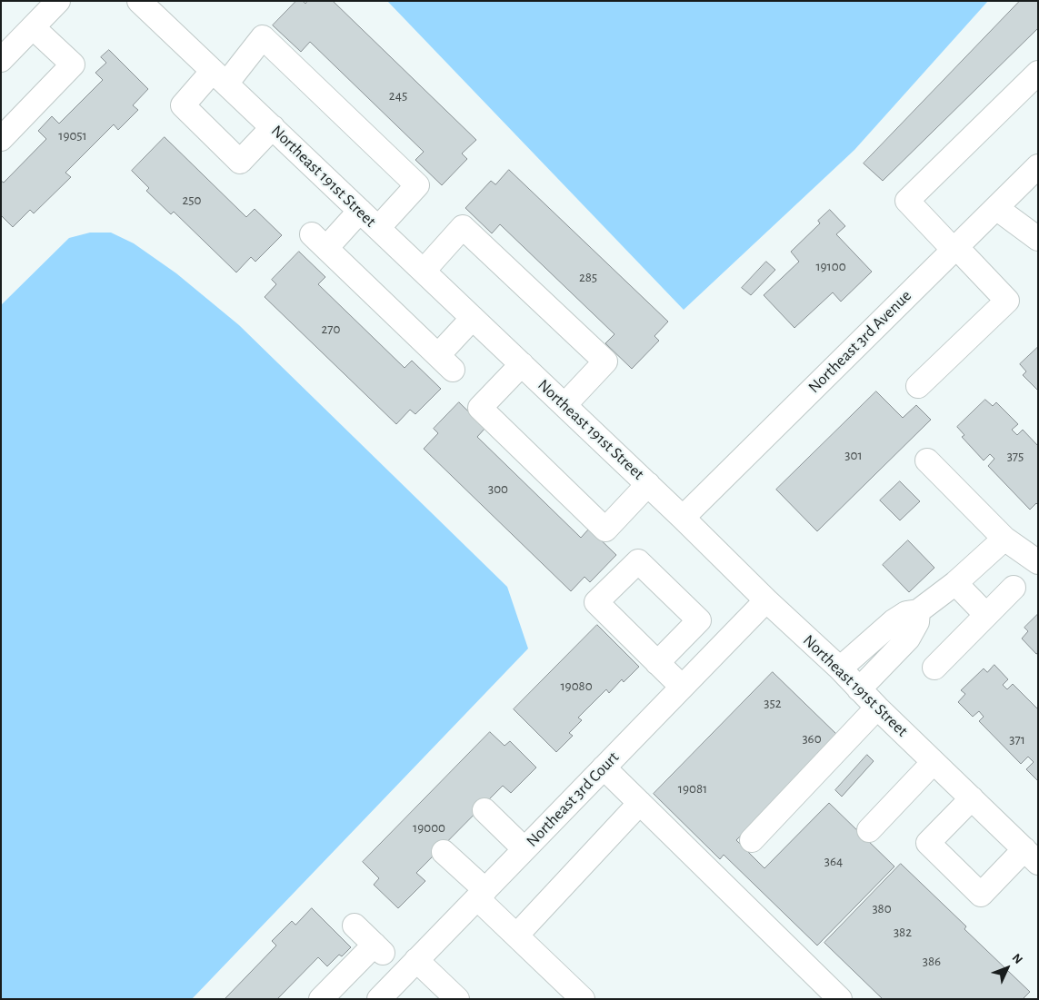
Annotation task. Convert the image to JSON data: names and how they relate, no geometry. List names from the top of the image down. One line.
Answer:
{"streets":{"street":["Northeast 191st Street","Northeast 3rd Avenue","Northeast 3rd Court"]},"crossings":[["Northeast 191st Street","Northeast 3rd Avenue"],["Northeast 191st Street","Northeast 3rd Court"]],"house_numbers":["245","19051","250","19100","285","270","301","375","300","19080","352","360","371","19081","19000","364","380","382","386"],"north":"top right"}
